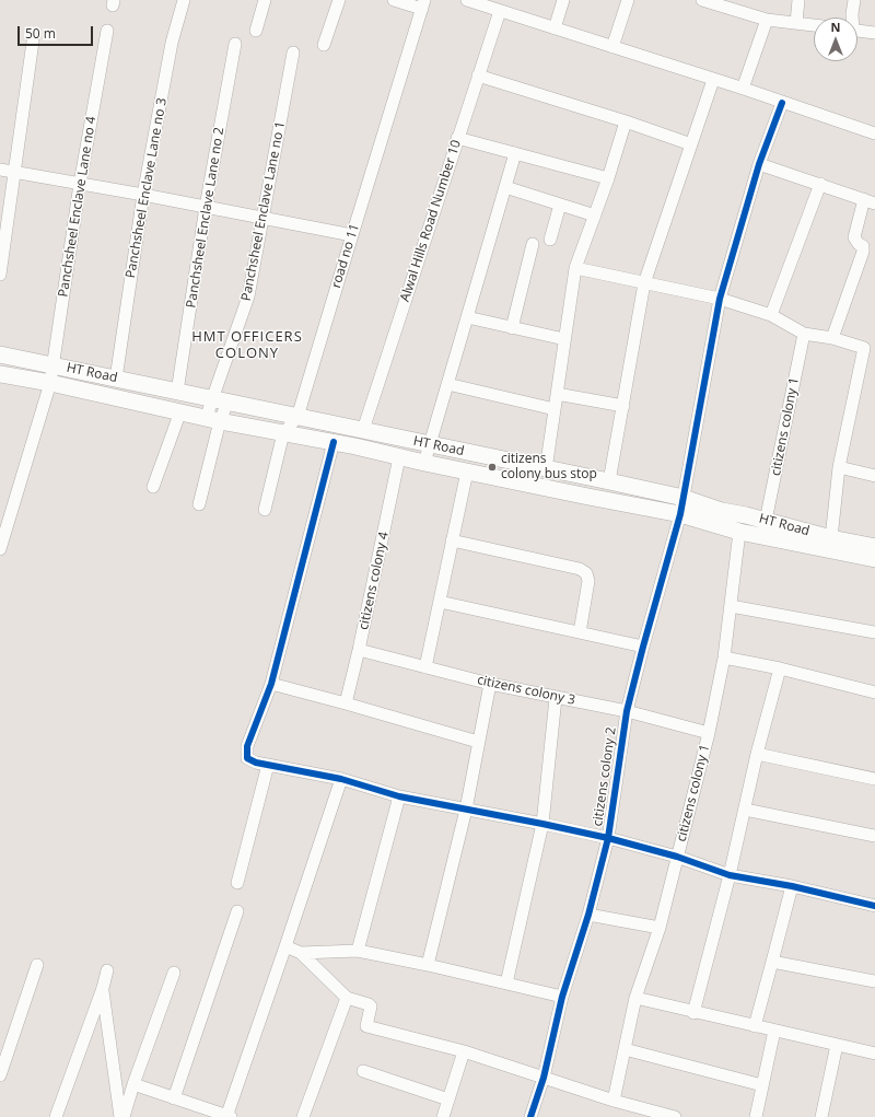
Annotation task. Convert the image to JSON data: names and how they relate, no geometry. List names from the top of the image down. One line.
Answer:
{"streets":{"street":["Panchsheel Enclave Lane no 3","Panchsheel Enclave Lane no 4","Panchsheel Enclave Lane no 1","Panchsheel Enclave Lane no 2","Alwal Hills Road Number 10","road no 11","HT Road","citizens colony 1","citizens colony 4","citizens colony 3","citizens colony 2"]},"crossings":[["Panchsheel Enclave Lane no 3","HT Road"],["Panchsheel Enclave Lane no 4","HT Road"],["Panchsheel Enclave Lane no 1","HT Road"],["Panchsheel Enclave Lane no 2","HT Road"],["Alwal Hills Road Number 10","HT Road"],["road no 11","HT Road"],["HT Road","citizens colony 1"],["HT Road","citizens colony 4"],["HT Road","citizens colony 2"],["citizens colony 1","citizens colony 3"],["citizens colony 4","citizens colony 3"],["citizens colony 3","citizens colony 2"]],"districts":["HMT OFFICERS COLONY"],"places":["citizens colony bus stop"],"scale_bar":"50 m","north":"top"}
